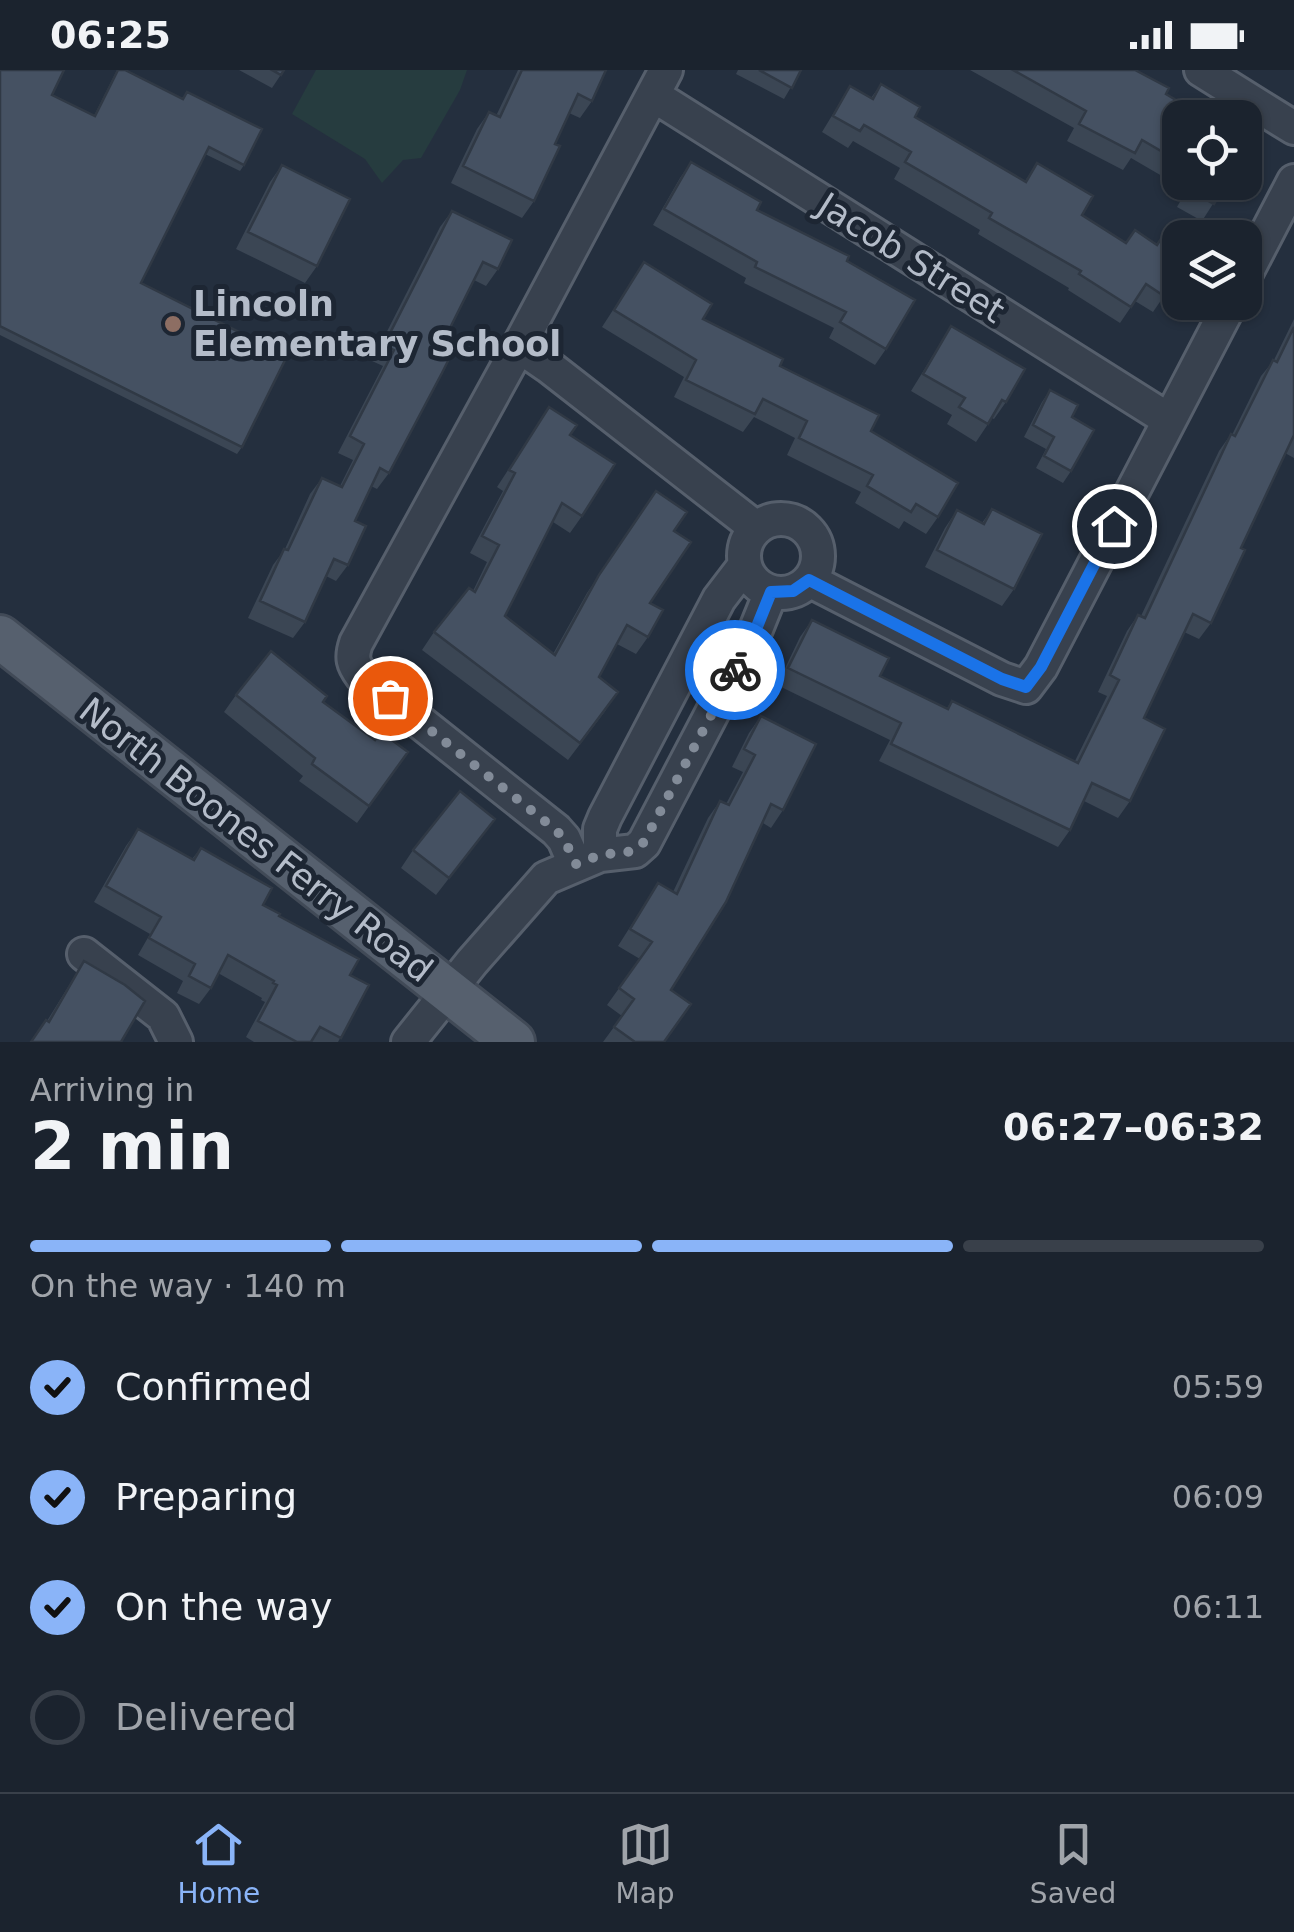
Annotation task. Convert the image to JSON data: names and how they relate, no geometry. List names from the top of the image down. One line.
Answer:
{"streets":{"main road":["North Boones Ferry Road"],"street":["Jacob Street"]},"places":["Lincoln Elementary School"],"page":{"status":"06:25","heading":["2 min","Arriving in","06:27–06:32"],"bar":"On the way · 140 m","list":[["Confirmed","05:59"],["Preparing","06:09"],["On the way","06:11"],"Delivered"],"tabs":["Home","Map","Saved"]}}
